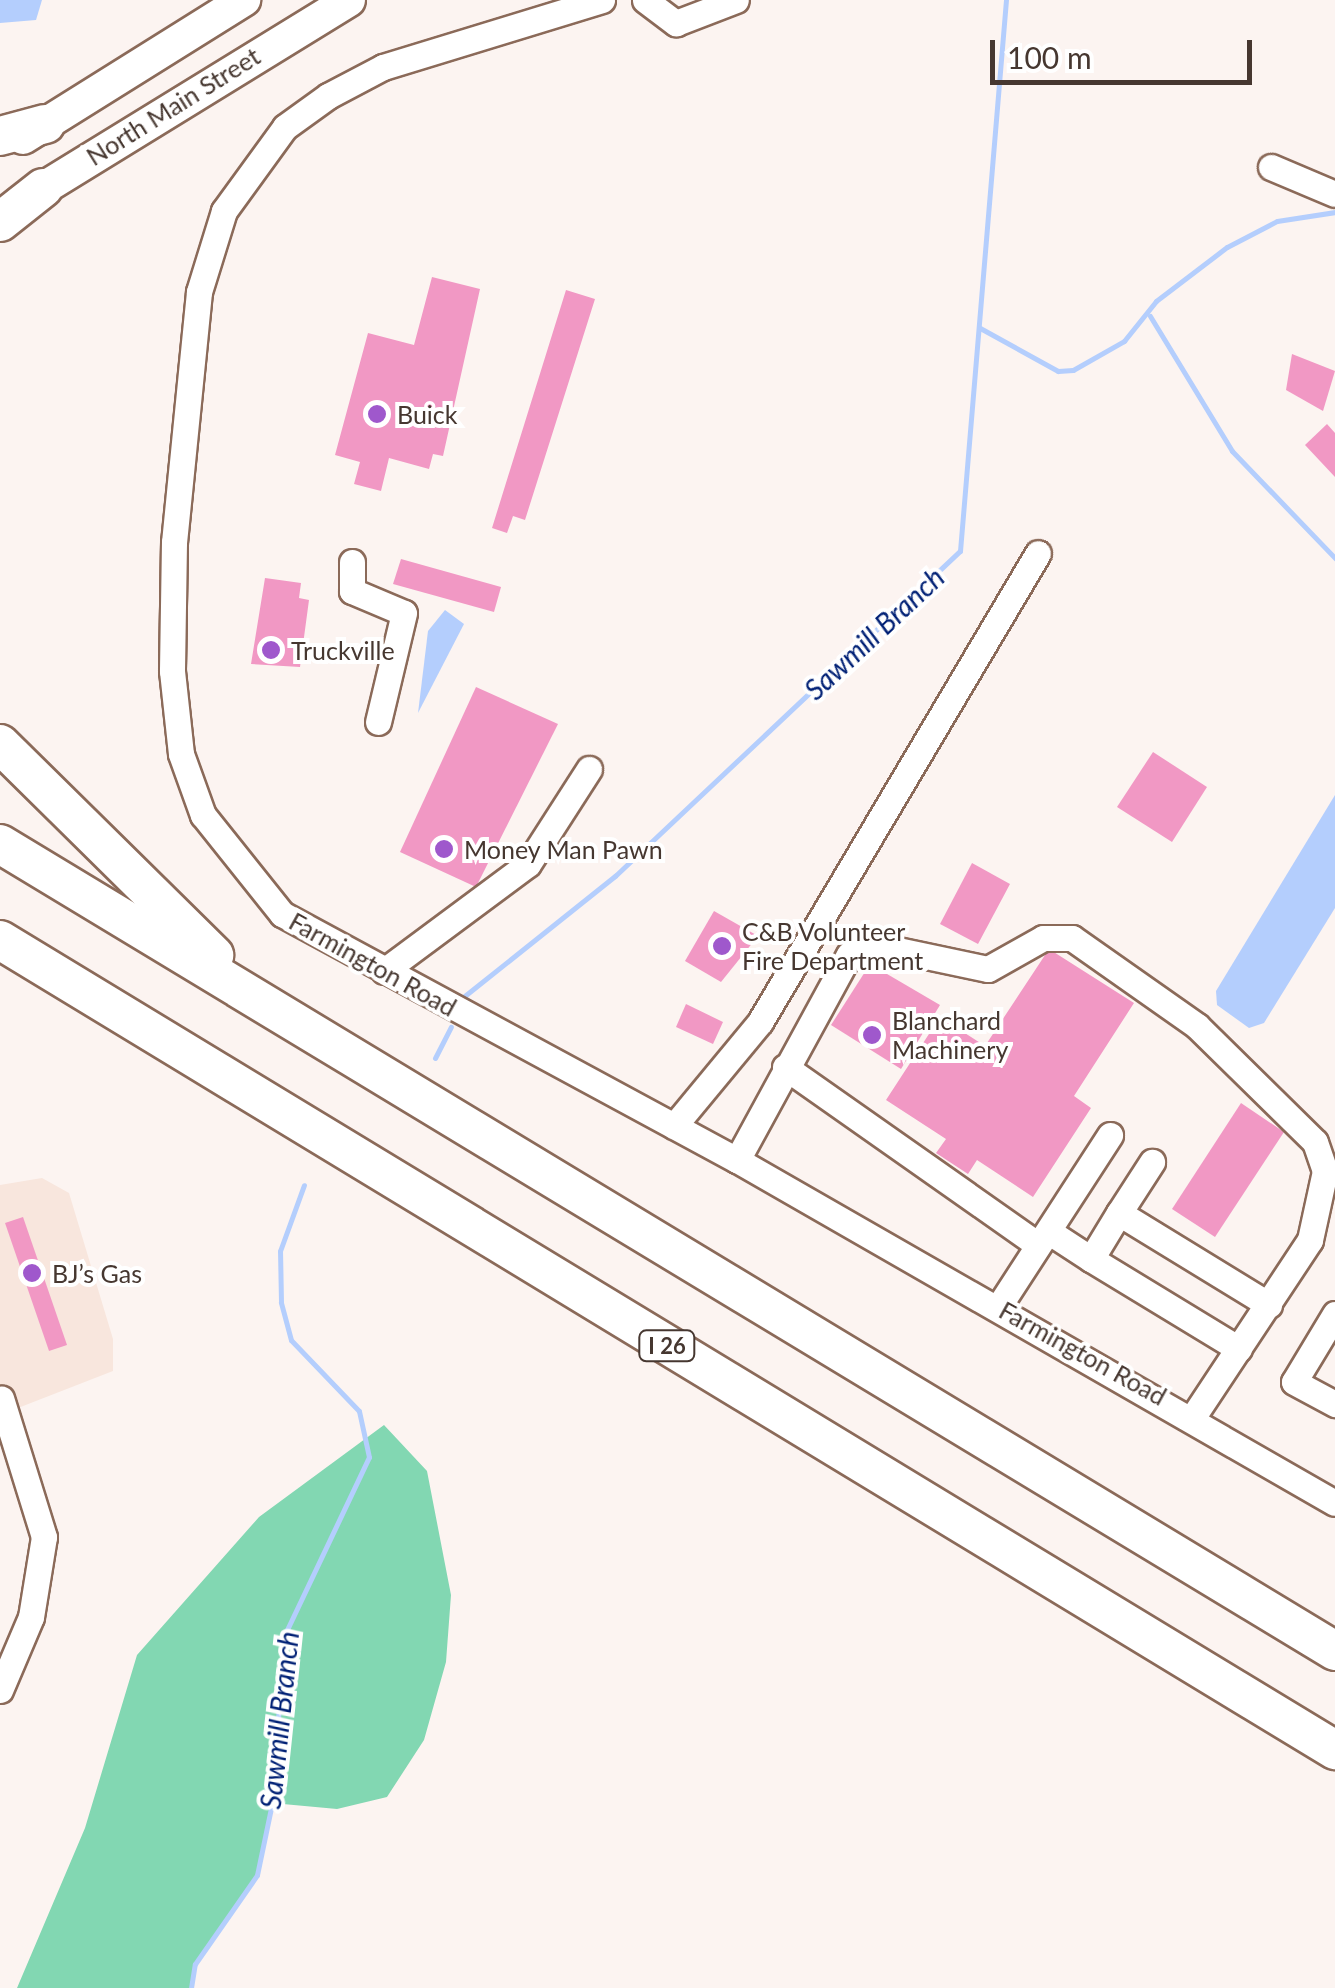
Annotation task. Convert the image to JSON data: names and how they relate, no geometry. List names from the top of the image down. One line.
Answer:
{"streets":{"highway":["I 26"],"main road":["North Main Street"],"street":["Farmington Road"]},"water":["Sawmill Branch"],"places":["Buick","Truckville","Money Man Pawn","C&B Volunteer Fire Department","Blanchard Machinery","BJ’s Gas"],"scale_bar":"100 m"}
